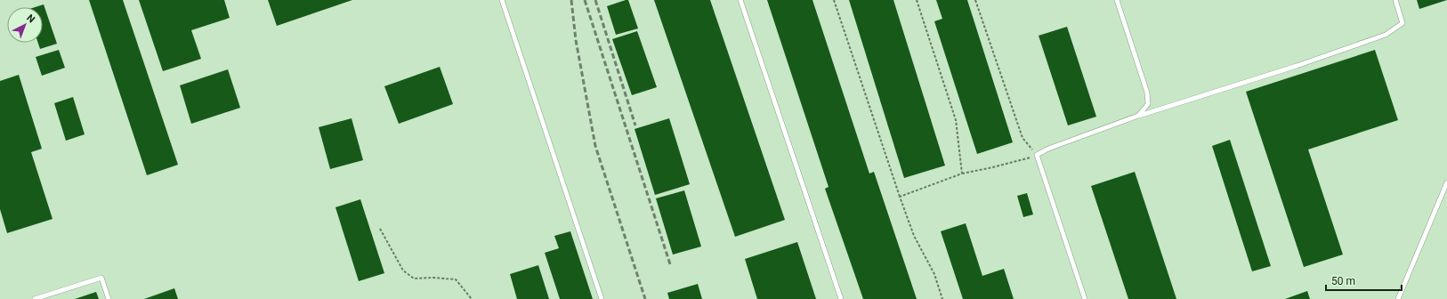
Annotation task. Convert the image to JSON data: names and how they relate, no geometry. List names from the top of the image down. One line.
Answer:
{"scale_bar":"50 m","north":"top right"}
